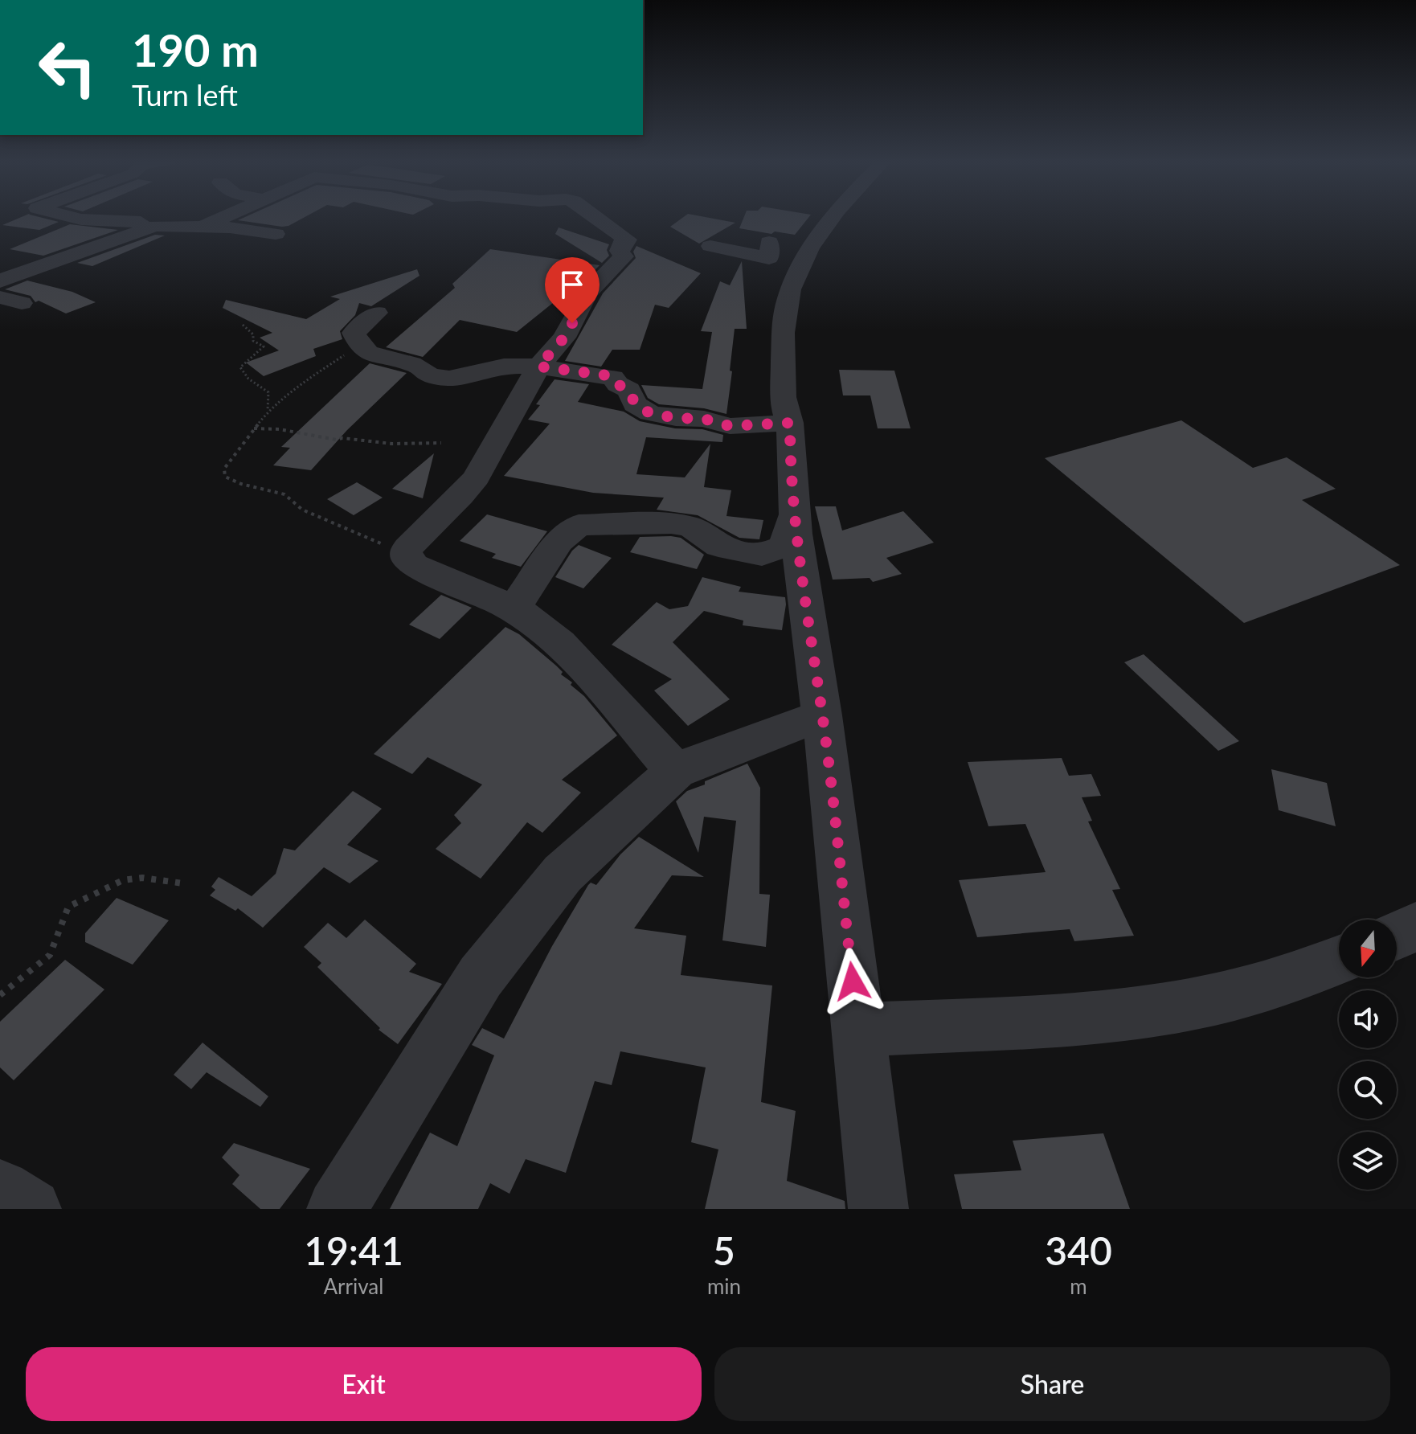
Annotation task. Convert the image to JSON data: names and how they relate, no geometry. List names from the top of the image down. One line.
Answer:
{"north":"bottom","page":{"turn":["190 m","Turn left"],"eta":["19:41","Arrival","5","min","340","m"],"buttons":["Exit","Share"]}}
